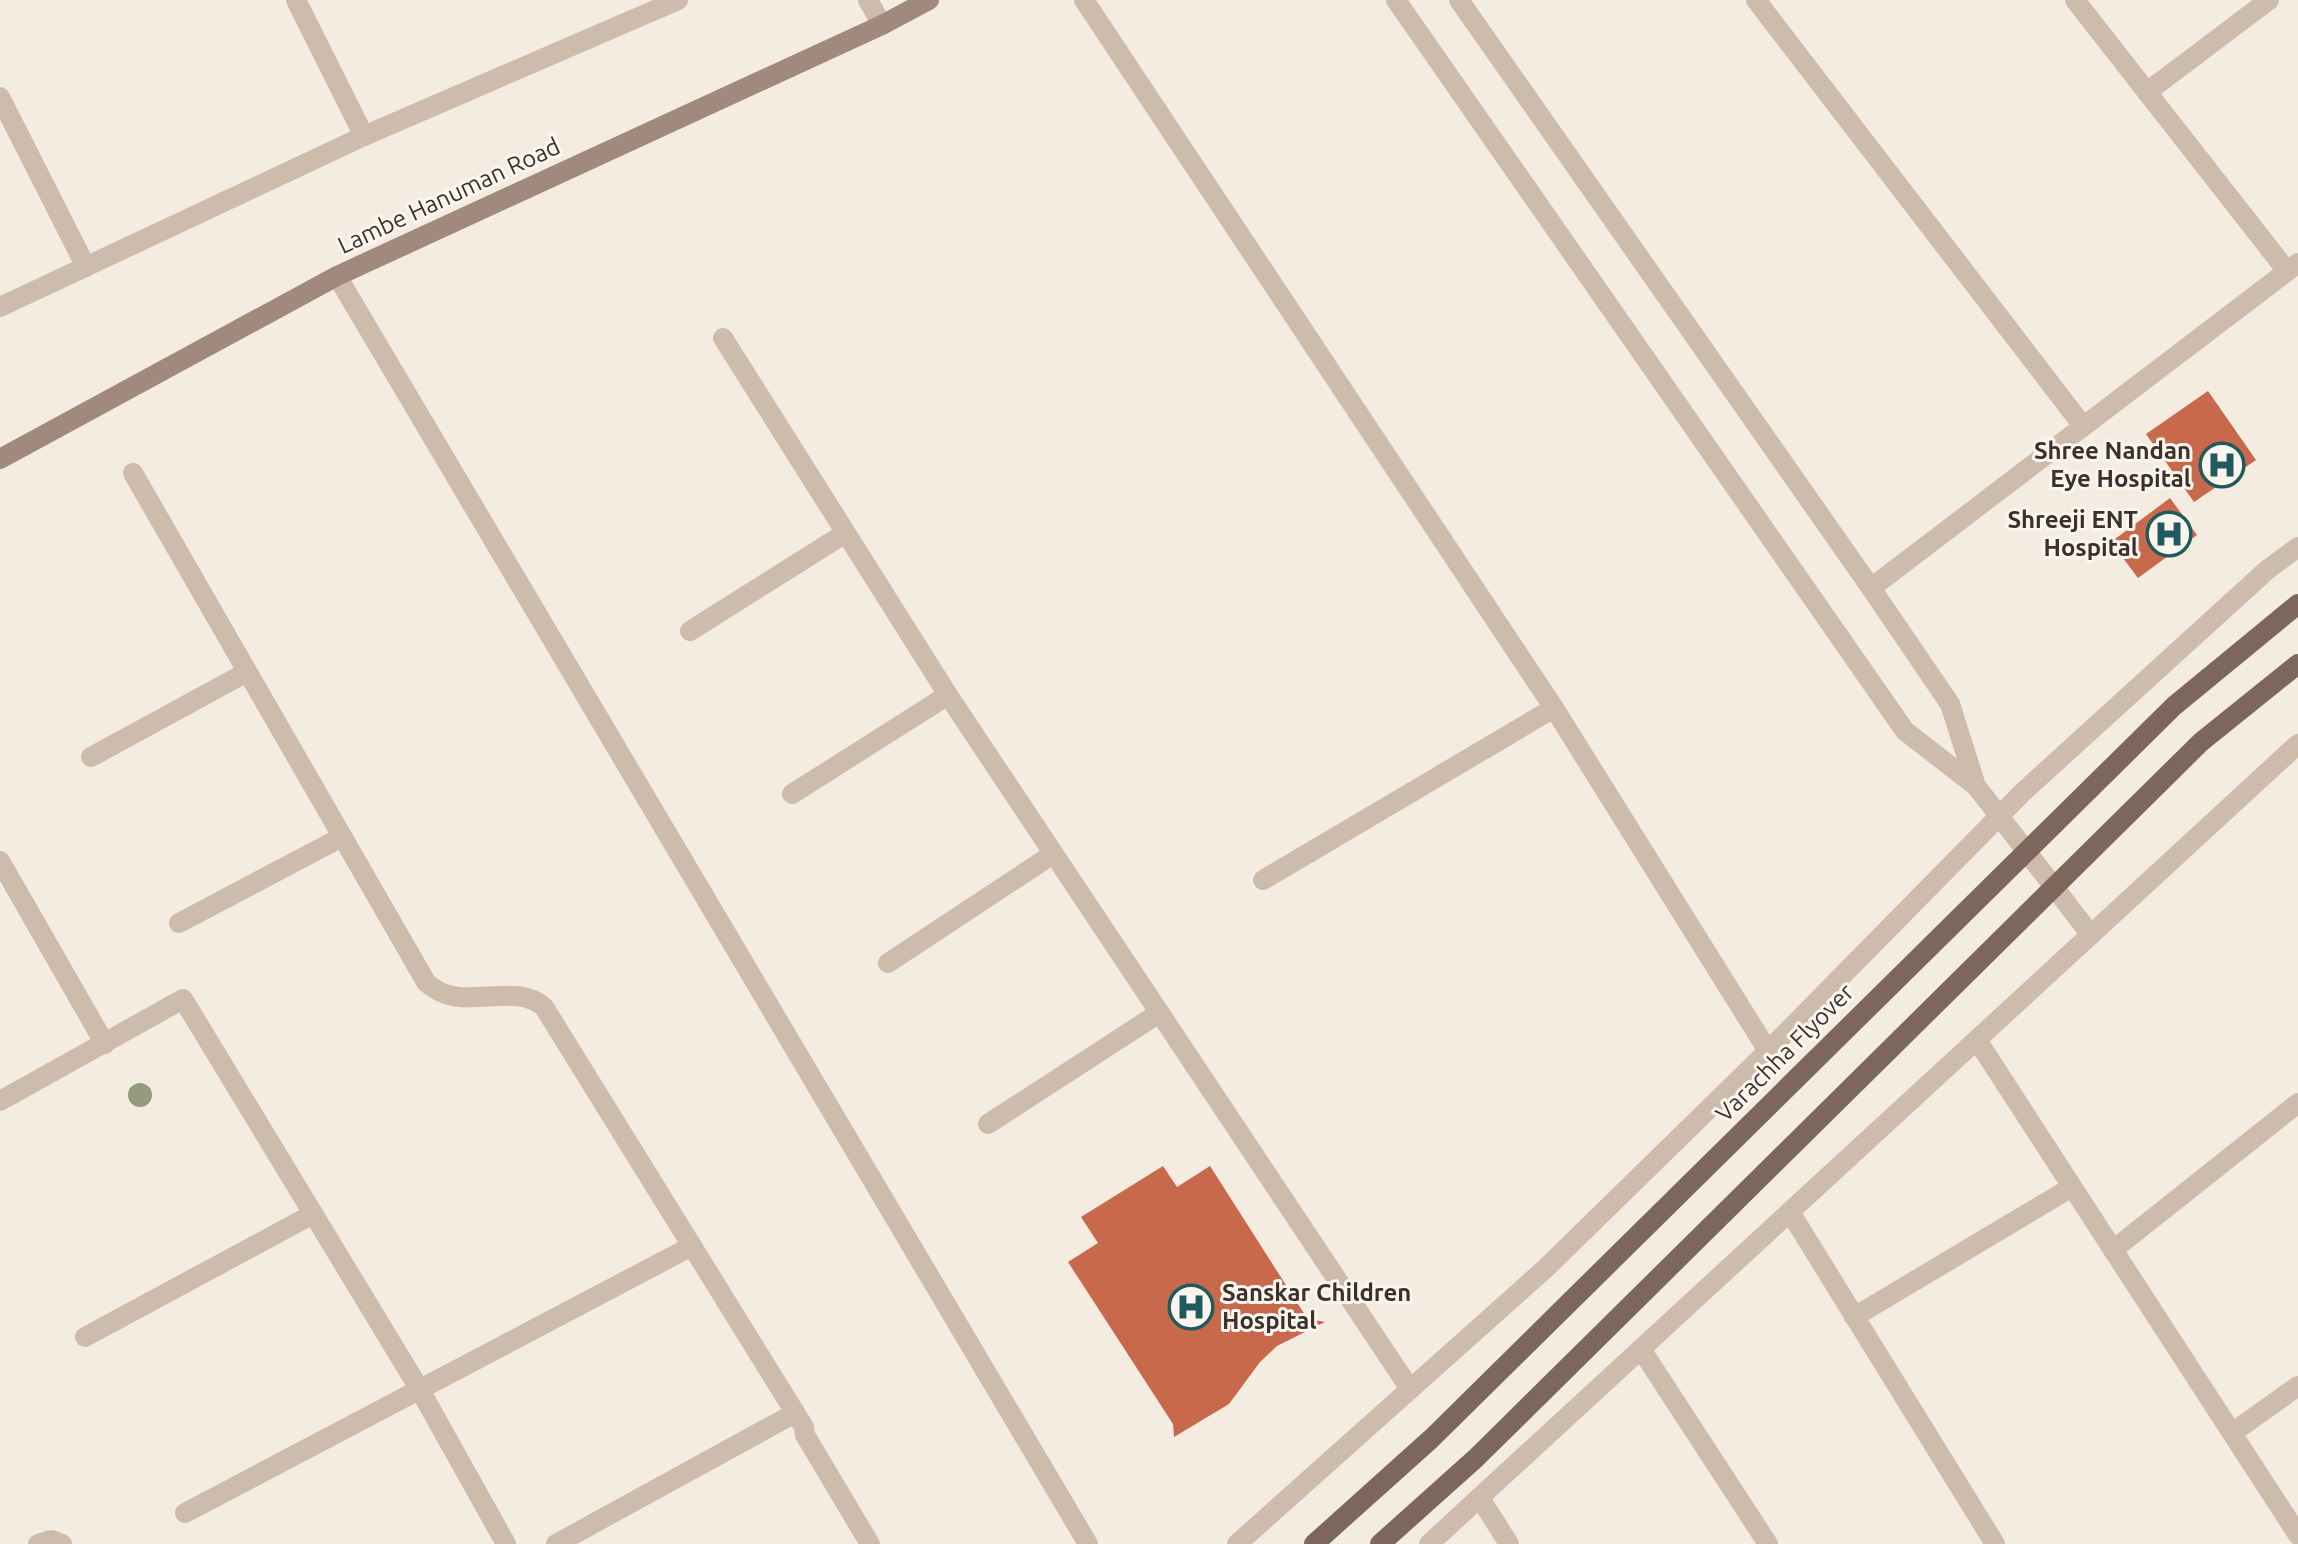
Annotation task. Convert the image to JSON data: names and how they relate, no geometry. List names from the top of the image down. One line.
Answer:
{"streets":{"main road":["Lambe Hanuman Road","Varachha Flyover"]},"places":{"hospital":["Shree Nandan Eye Hospital","Shreeji ENT Hospital","Sanskar Children Hospital"]}}
